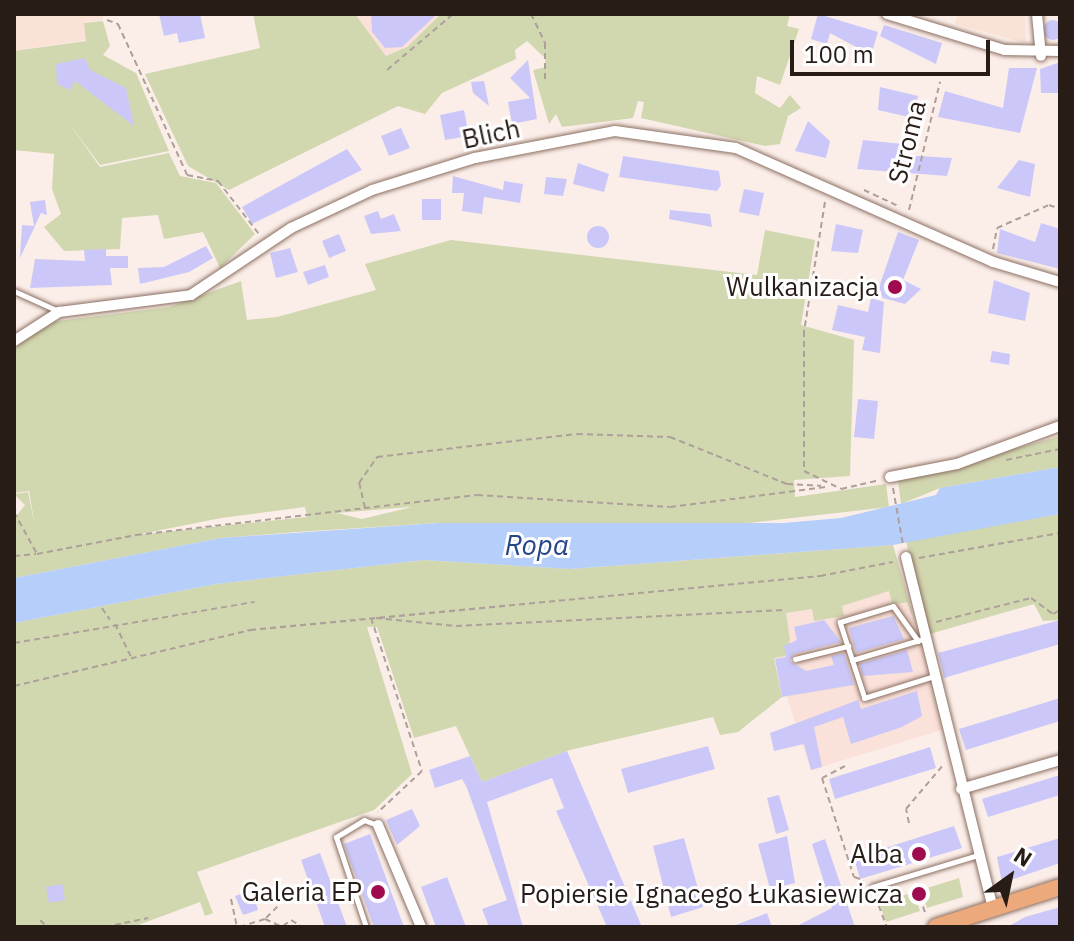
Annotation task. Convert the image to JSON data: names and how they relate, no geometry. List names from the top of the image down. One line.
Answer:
{"streets":{"street":["Blich"],"path":["Stroma"]},"water":["Ropa"],"places":["Wulkanizacja","Alba","Galeria EP","Popiersie Ignacego Łukasiewicza"],"scale_bar":"100 m","north":"top right"}
